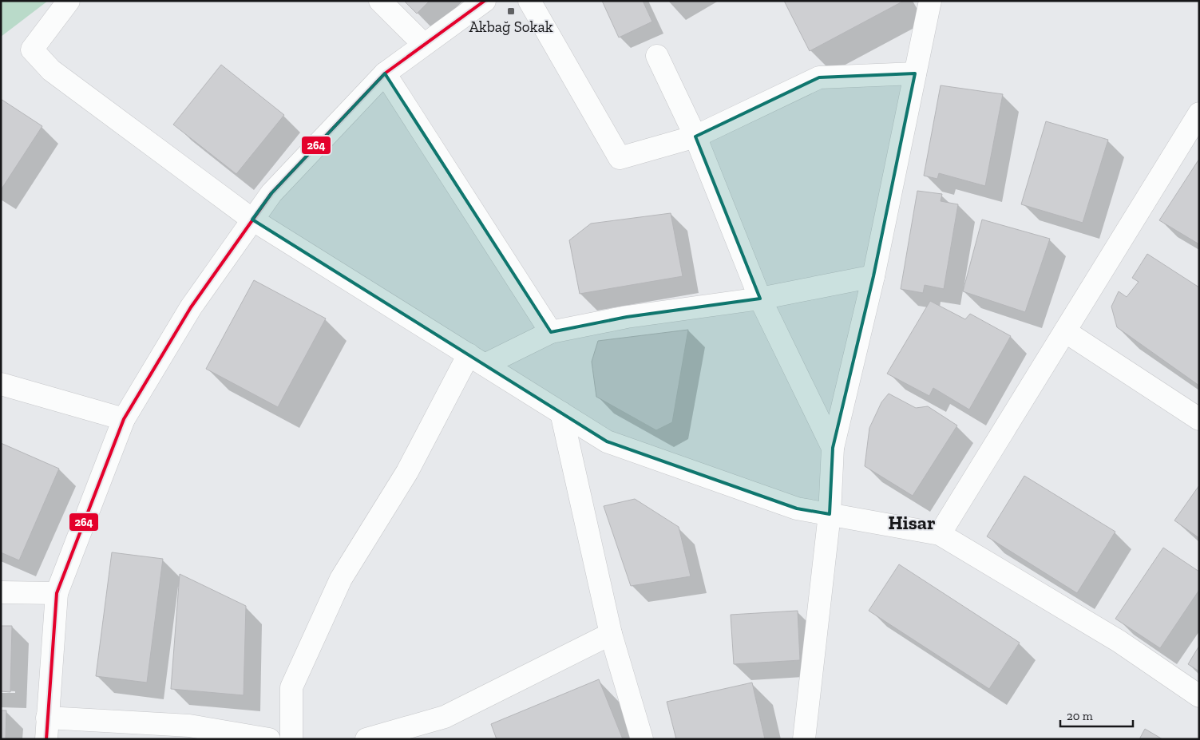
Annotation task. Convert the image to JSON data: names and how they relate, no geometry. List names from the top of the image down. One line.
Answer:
{"districts":["Hisar"],"places":{"transit":["Akbağ Sokak"]},"lines":["transit line 264"],"scale_bar":"20 m"}
